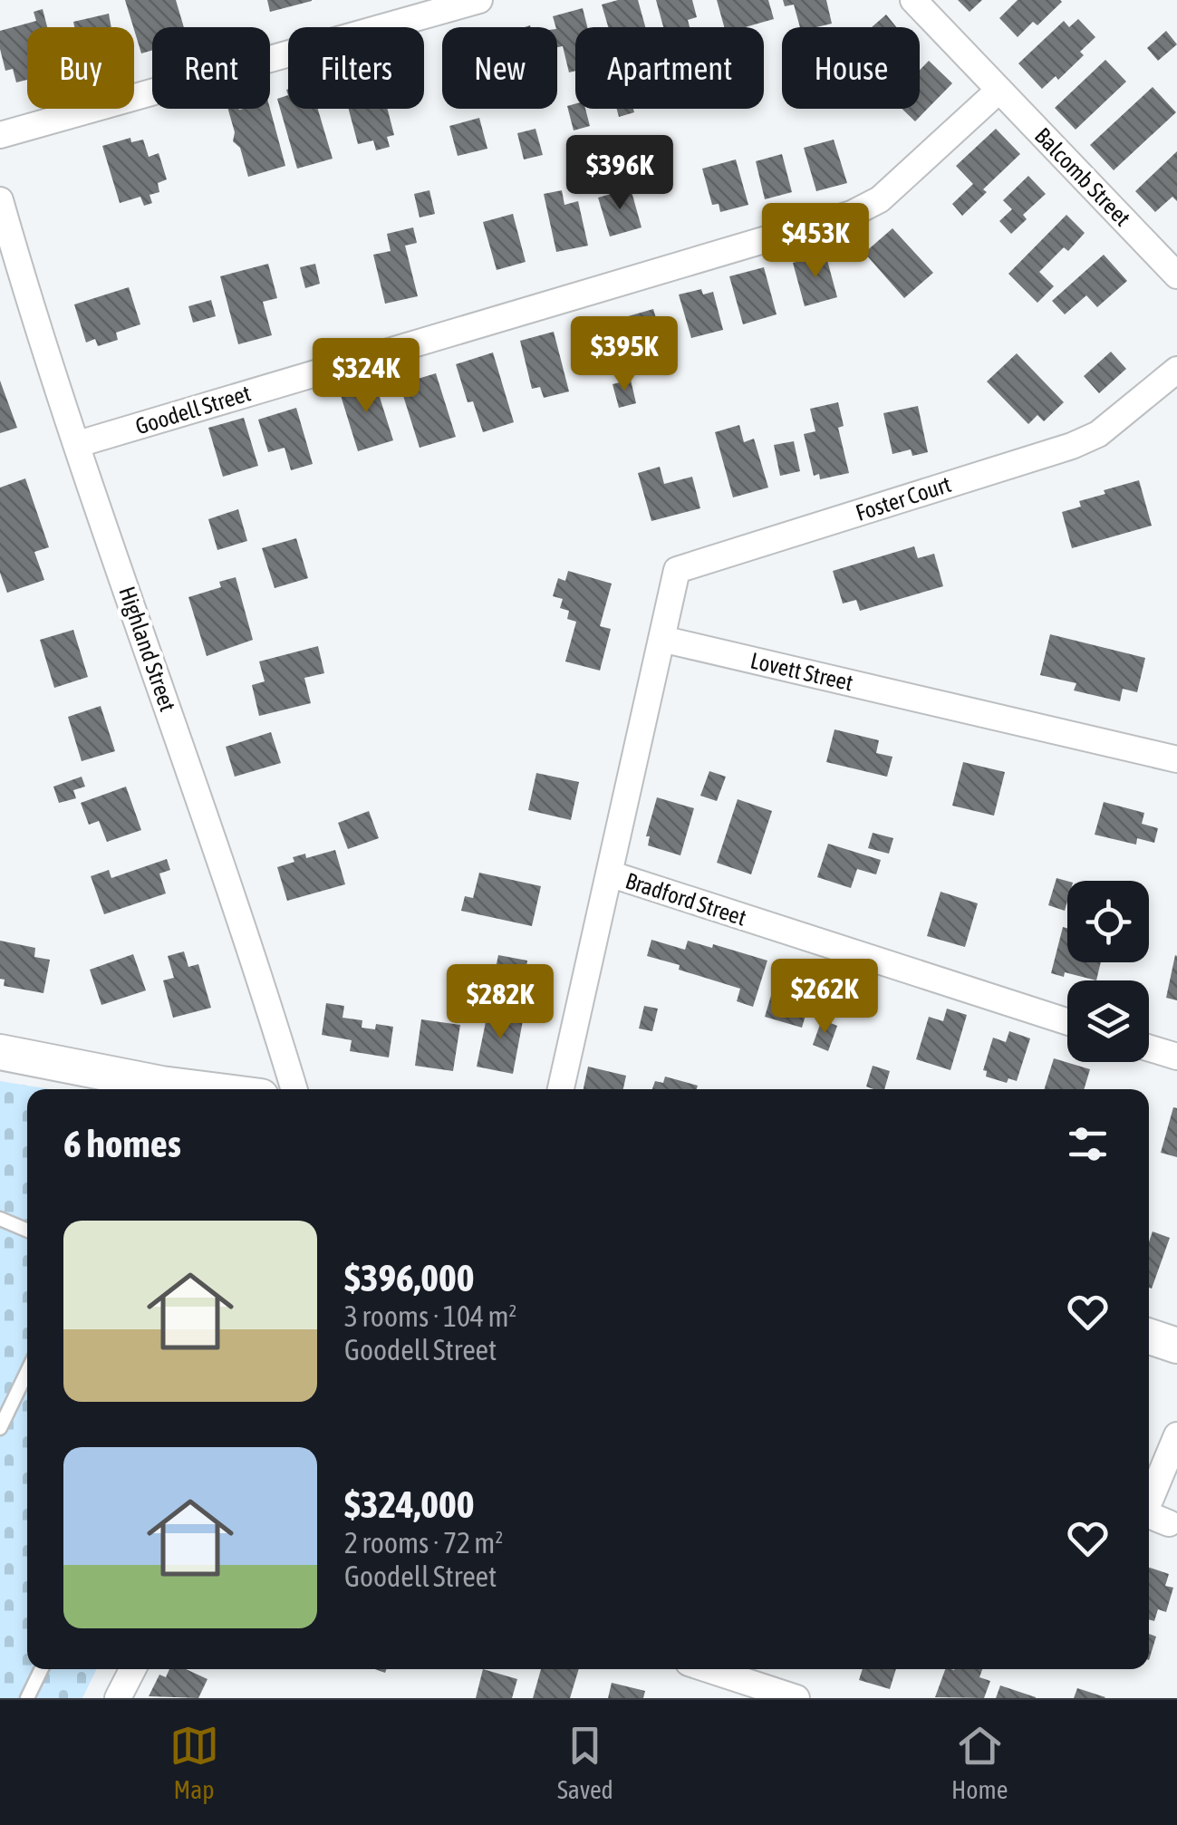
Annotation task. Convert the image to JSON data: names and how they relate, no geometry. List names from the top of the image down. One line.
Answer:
{"streets":{"street":["Balcomb Street","Goodell Street","Foster Court","Highland Street","Lovett Street","Bradford Street"]},"crossings":[["Balcomb Street","Goodell Street"],["Goodell Street","Highland Street"],["Foster Court","Lovett Street"]],"page":{"chip":["Buy","Rent","Filters","New","Apartment","House"],"price":["$396K","$453K","$395K","$324K","$262K","$282K"],"heading":"6 homes","list":[{"name":"$396,000","note":"3 rooms · 104 m² · Goodell Street"},{"name":"$324,000","note":"2 rooms · 72 m² · Goodell Street"}],"tabs":["Map","Saved","Home"]}}
